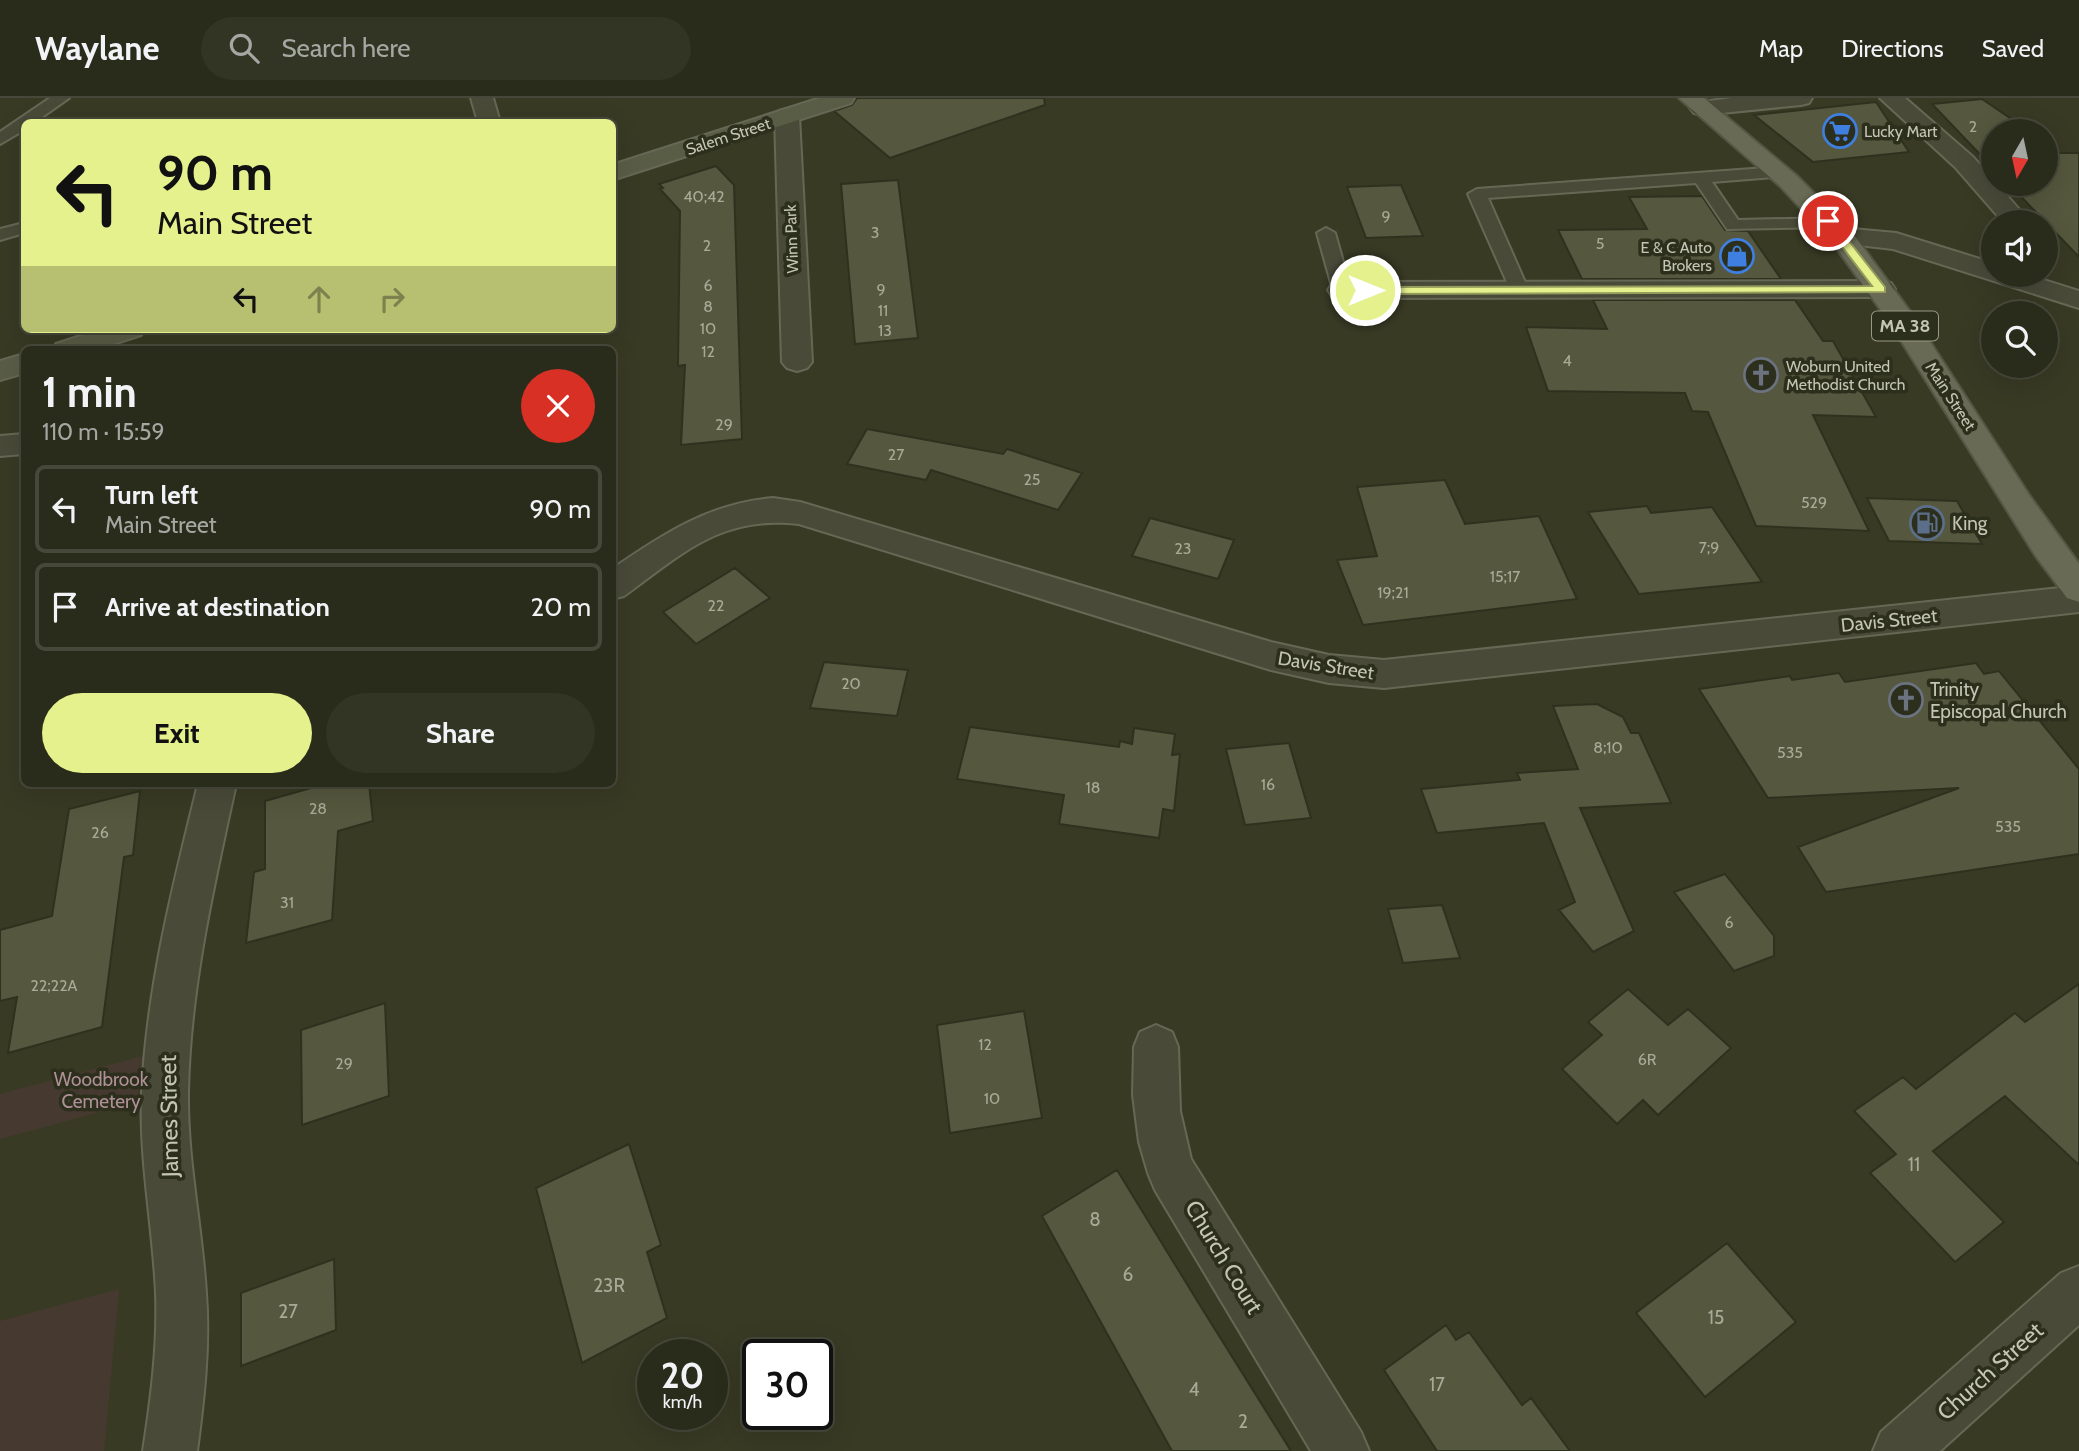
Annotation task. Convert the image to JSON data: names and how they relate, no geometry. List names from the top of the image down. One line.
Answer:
{"streets":{"main road":["MA 38","Main Street"],"street":["Salem Street","Winn Park","Davis Street","James Street","Church Court","Church Street"]},"crossings":[["Salem Street","Winn Park"]],"parks":["Woodbrook Cemetery"],"places":{"supermarket":["Lucky Mart"],"shop":["E & C Auto Brokers"],"church":["Woburn United Methodist Church","Trinity Episcopal Church"],"fuel station":["King"]},"house_numbers":["2","40;42","9","3","5","2","6","9","8","11","10","13","12","4","29","27","25","529","7;9","23","15;17","19;21","22","20","8;10","535","16","18","28","535","26","31","6","22;22A","12","6R","29","10","11","8","6","23R","27","15","17","4","2"],"north":"bottom","page":{"header":"Waylane","search":"Search here","nav":["Map","Directions","Saved"],"turn":["90 m","Main Street"],"heading":["1 min","110 m · 15:59"],"list":[{"name":"Turn left","note":"Main Street","value":"90 m"},{"name":"Arrive at destination","value":"20 m"}],"buttons":["Exit","Share"],"speed":"20 km/h","limit":"30"}}
